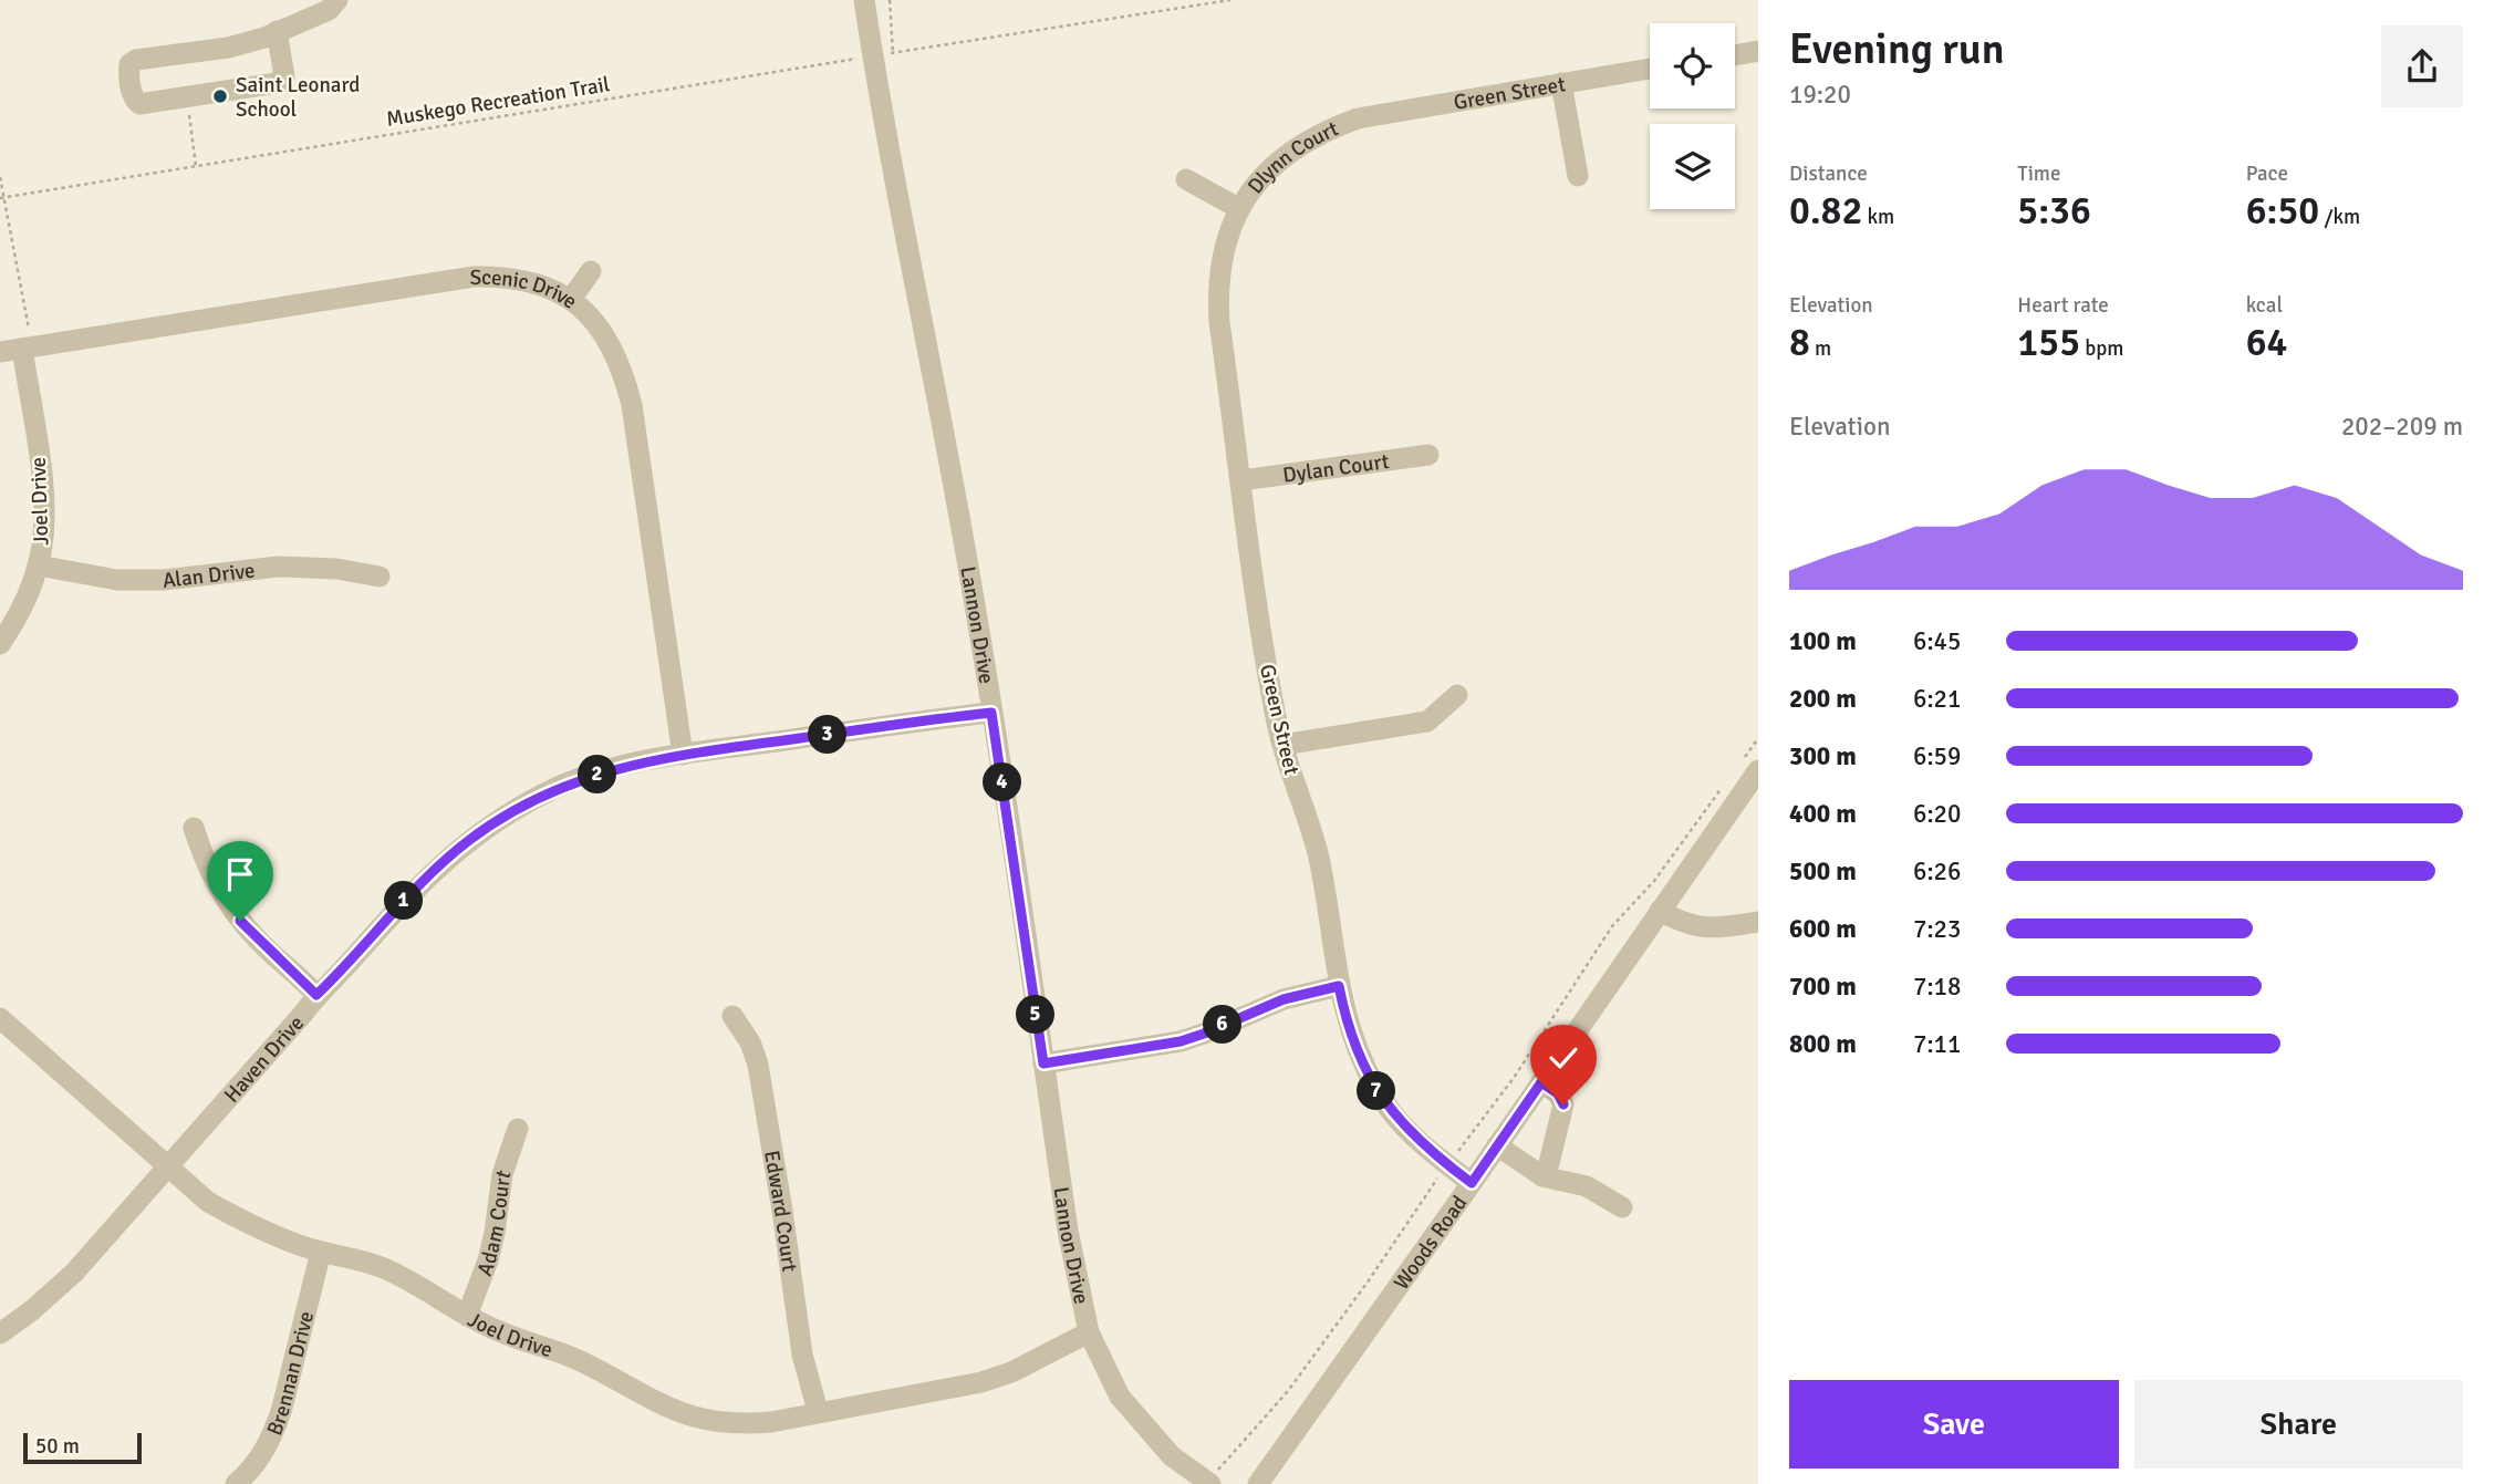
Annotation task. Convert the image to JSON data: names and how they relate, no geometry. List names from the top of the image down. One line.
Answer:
{"streets":{"street":["Green Street","Dlynn Court","Scenic Drive","Dylan Court","Joel Drive","Alan Drive","Lannon Drive","Haven Drive","Edward Court","Adam Court","Woods Road","Brennan Drive"],"path":["Muskego Recreation Trail"]},"crossings":[["Green Street","Dlynn Court"],["Green Street","Dylan Court"],["Green Street","Woods Road"],["Scenic Drive","Joel Drive"],["Scenic Drive","Haven Drive"],["Joel Drive","Alan Drive"],["Joel Drive","Lannon Drive"],["Joel Drive","Haven Drive"],["Joel Drive","Edward Court"],["Joel Drive","Adam Court"],["Joel Drive","Brennan Drive"],["Lannon Drive","Haven Drive"]],"places":["Saint Leonard School"],"scale_bar":"50 m","page":{"heading":["Evening run","19:20"],"stats":[["Distance","0.82 km"],["Time","5:36"],["Pace","6:50 /km"],["Elevation","8 m"],["Heart rate","155 bpm"],["kcal","64"]],"chart":["Elevation","202–209 m"],"list":[{"name":"100 m","note":"6:45"},{"name":"200 m","note":"6:21"},{"name":"300 m","note":"6:59"},{"name":"400 m","note":"6:20"},{"name":"500 m","note":"6:26"},{"name":"600 m","note":"7:23"},{"name":"700 m","note":"7:18"},{"name":"800 m","note":"7:11"}],"pins":["3","2","4","1","5","6","7"],"buttons":["Save","Share"],"scale":"50 m"}}
